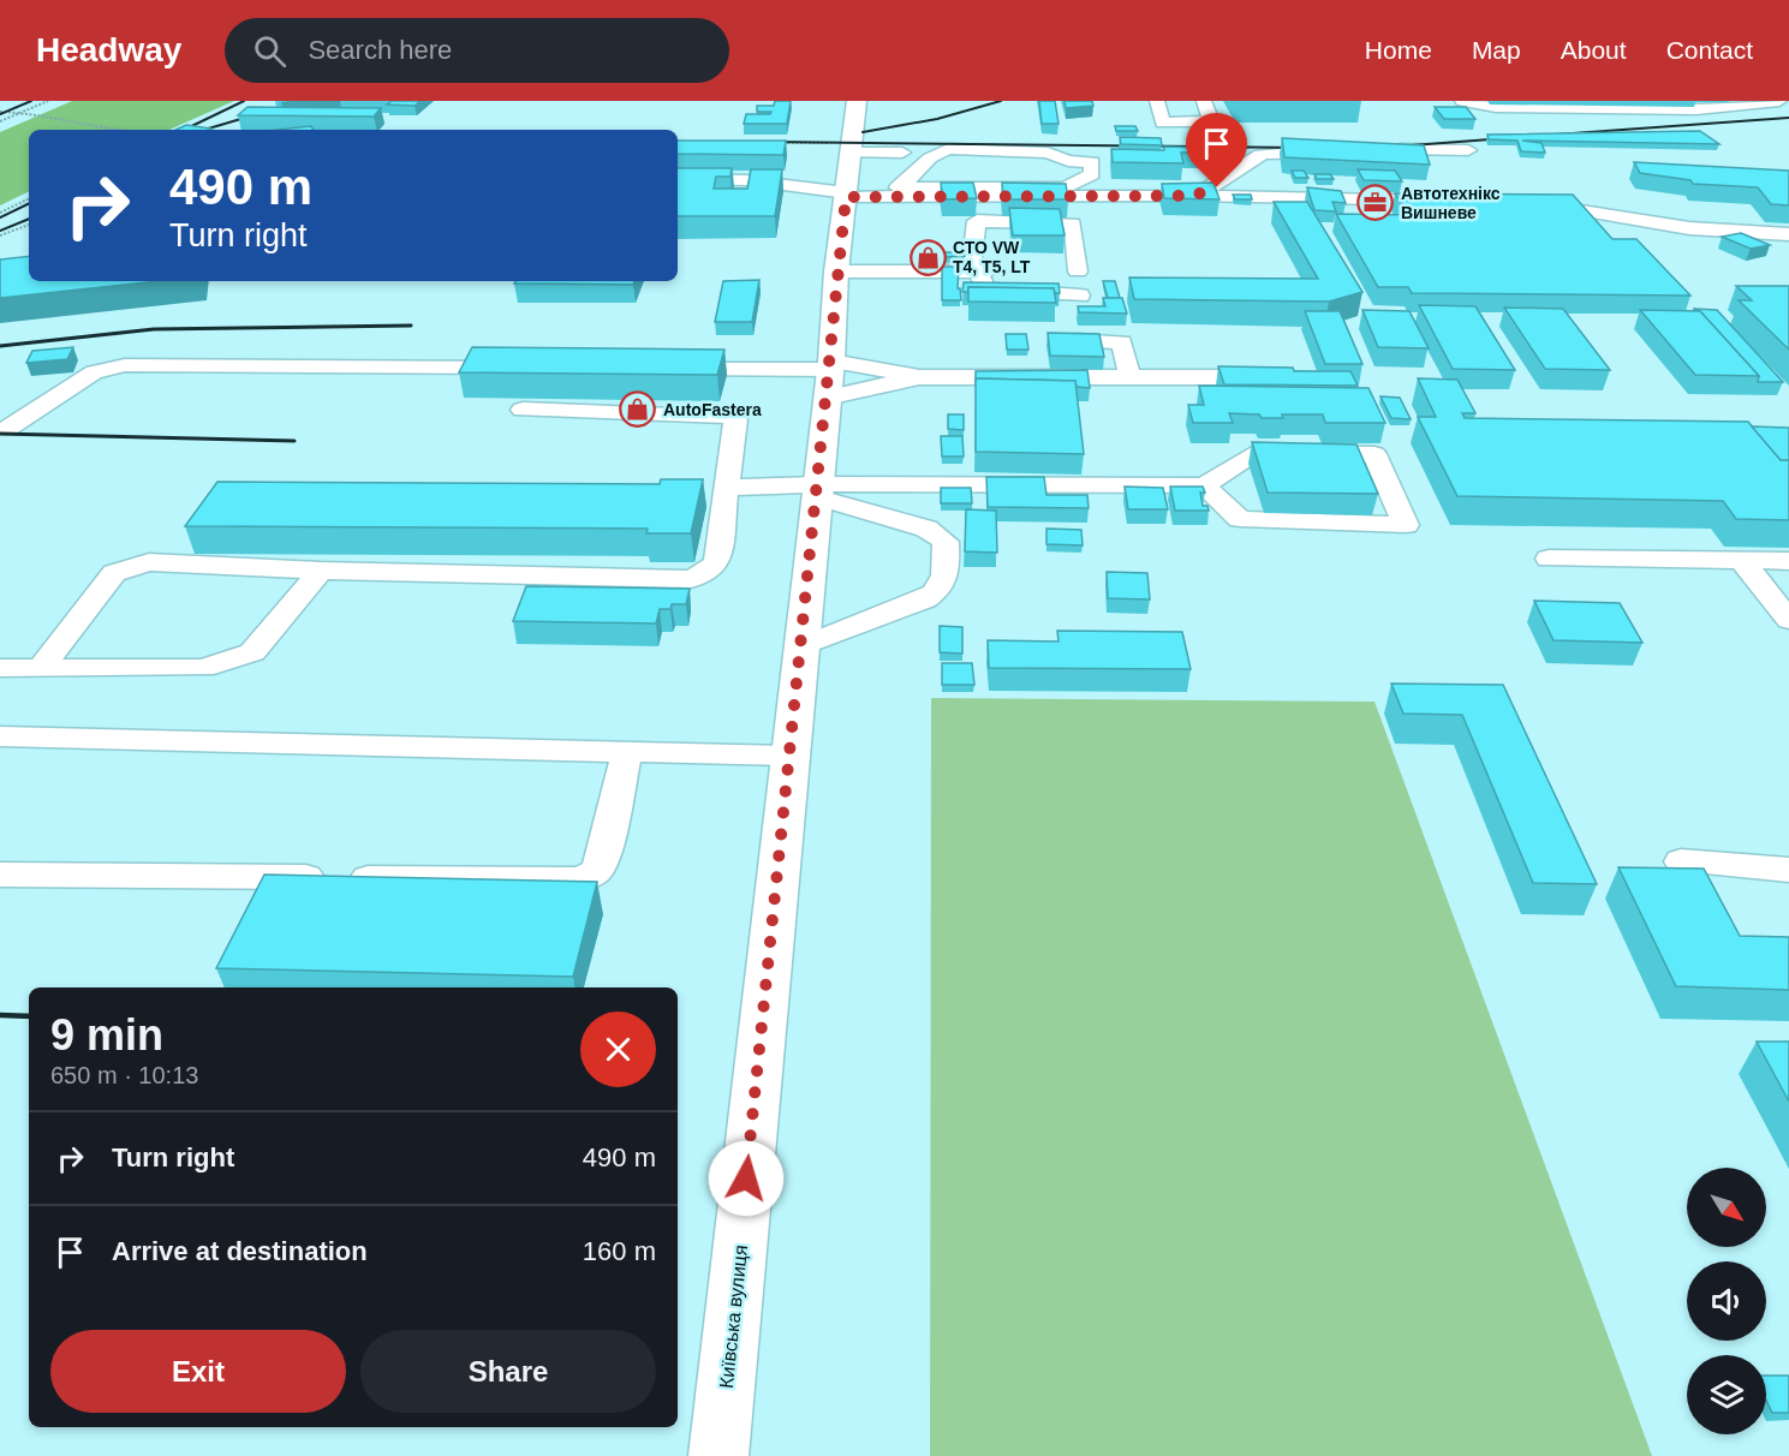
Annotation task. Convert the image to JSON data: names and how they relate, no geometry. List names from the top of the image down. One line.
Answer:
{"streets":{"main road":["Київська вулиця"]},"places":{"office":["Автотехнікс Вишневе"],"shop":["СТО VW T4, T5, LT","AutoFastera"]},"north":"bottom right","page":{"header":"Headway","search":"Search here","nav":["Home","Map","About","Contact"],"turn":["490 m","Turn right"],"heading":["9 min","650 m · 10:13"],"list":[{"name":"Turn right","value":"490 m"},{"name":"Arrive at destination","value":"160 m"}],"buttons":["Exit","Share"]}}
